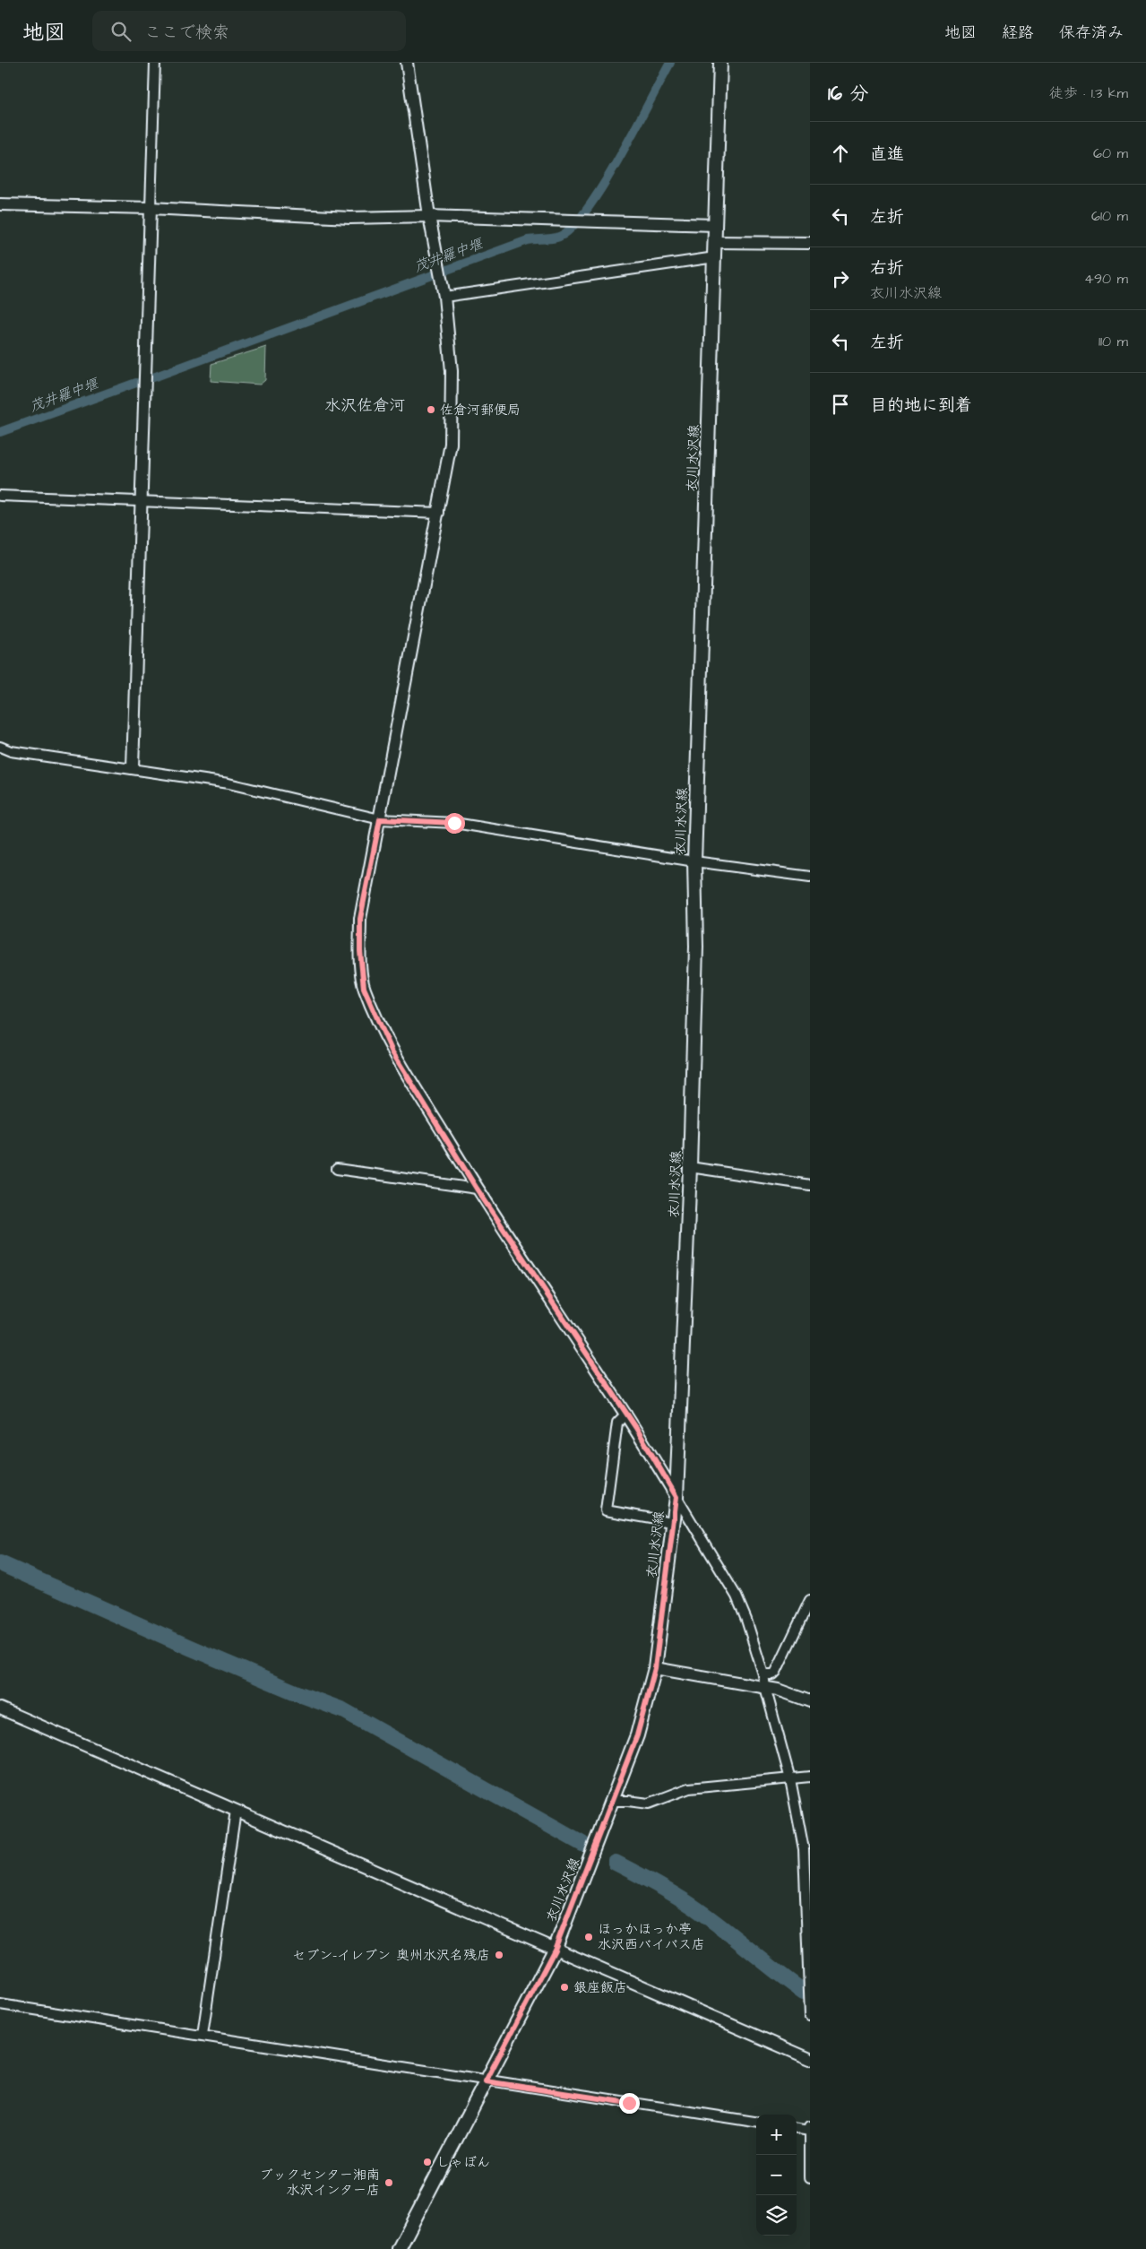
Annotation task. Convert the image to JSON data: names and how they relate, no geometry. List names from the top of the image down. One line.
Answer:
{"streets":{"main road":["衣川水沢線"]},"districts":["水沢佐倉河"],"water":["茂井羅中堰"],"places":["佐倉河郵便局","ほっかほっか亭 水沢西バイパス店","セブン-イレブン 奥州水沢名残店","銀座飯店","しゃぼん","ブックセンター湘南 水沢インター店"],"page":{"header":"地図","search":"ここで検索","nav":["地図","経路","保存済み"],"heading":["16 分","徒歩 · 1.3 km"],"list":[["直進","60 m"],["左折","610 m"],["右折","衣川水沢線","490 m"],["左折","110 m"],"目的地に到着"],"map_buttons":["+","−"]}}
